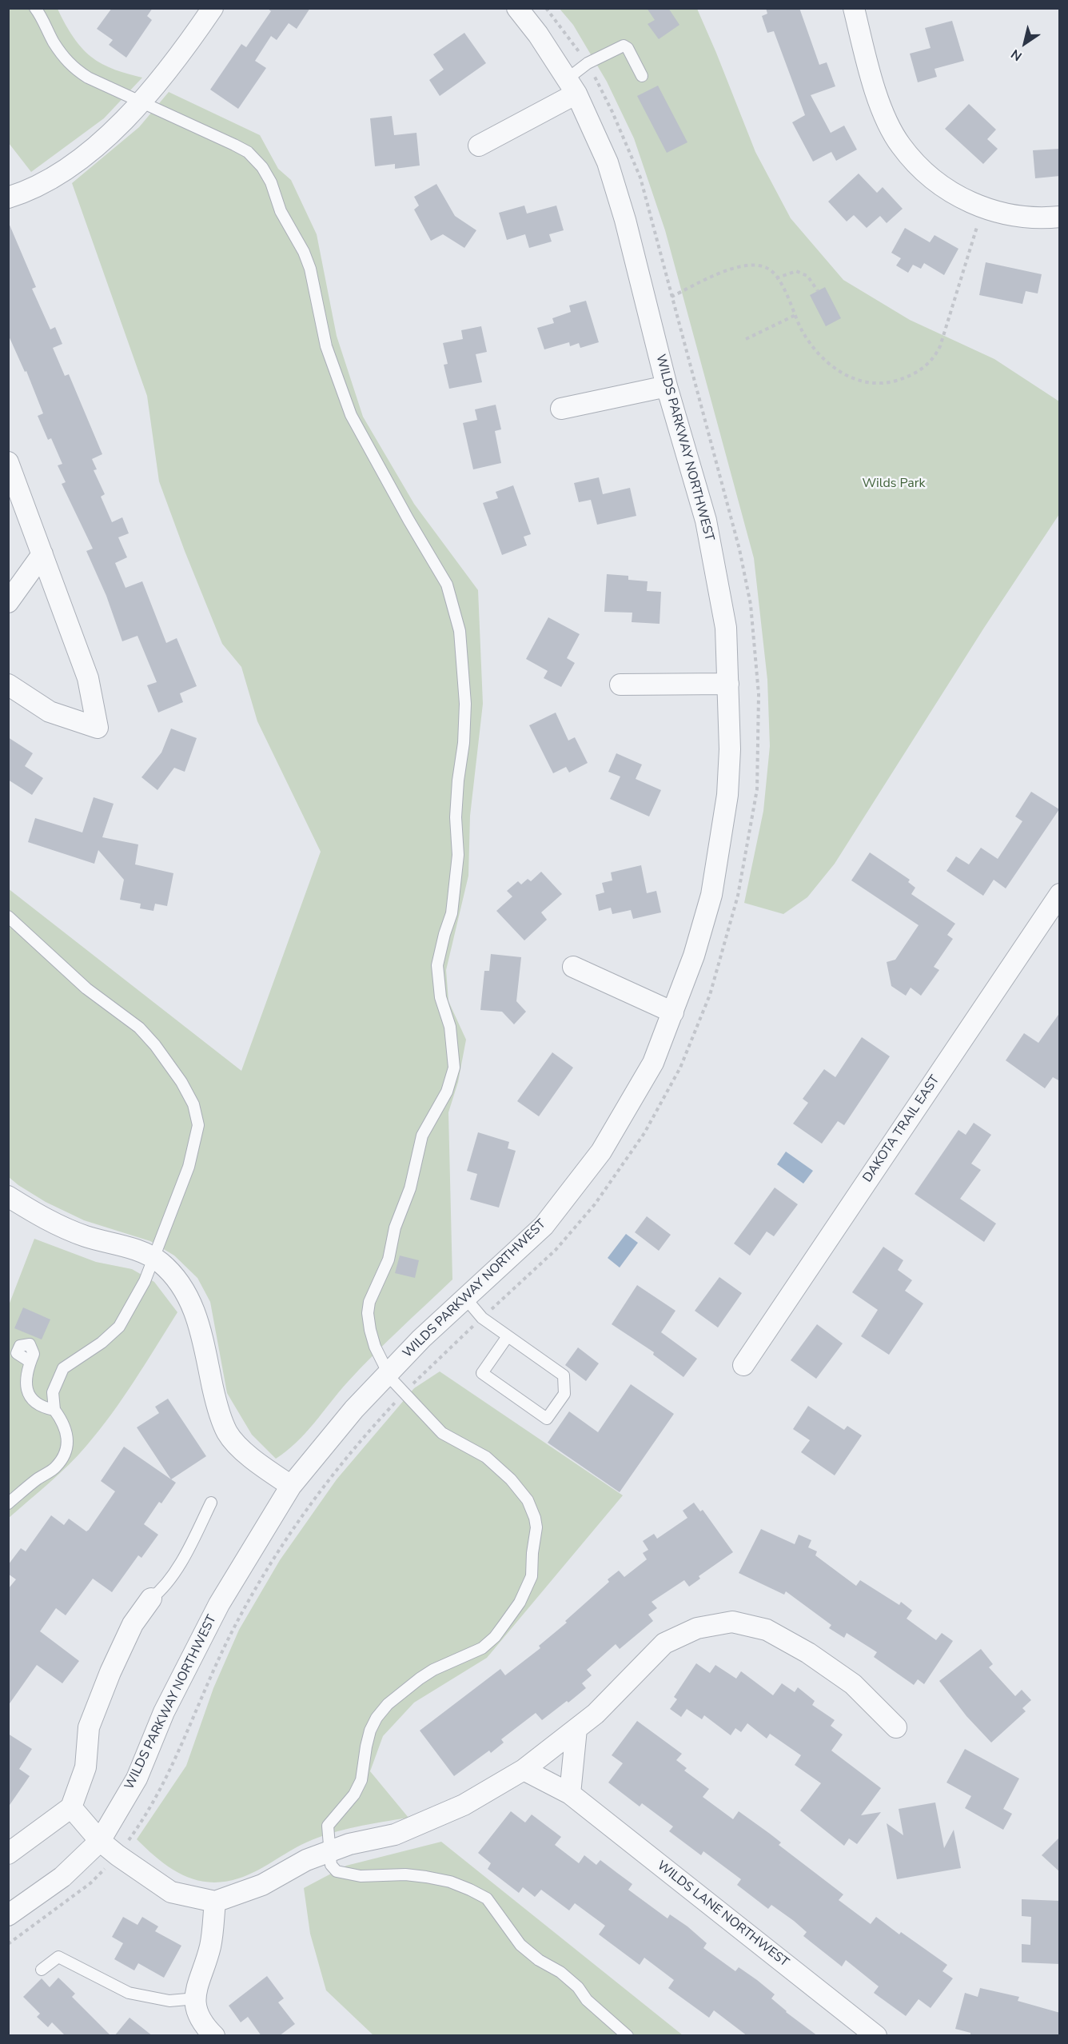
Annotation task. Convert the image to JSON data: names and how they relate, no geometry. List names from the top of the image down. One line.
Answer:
{"streets":{"street":["WILDS PARKWAY NORTHWEST","DAKOTA TRAIL EAST","WILDS LANE NORTHWEST"]},"parks":["Wilds Park"],"north":"bottom left"}
